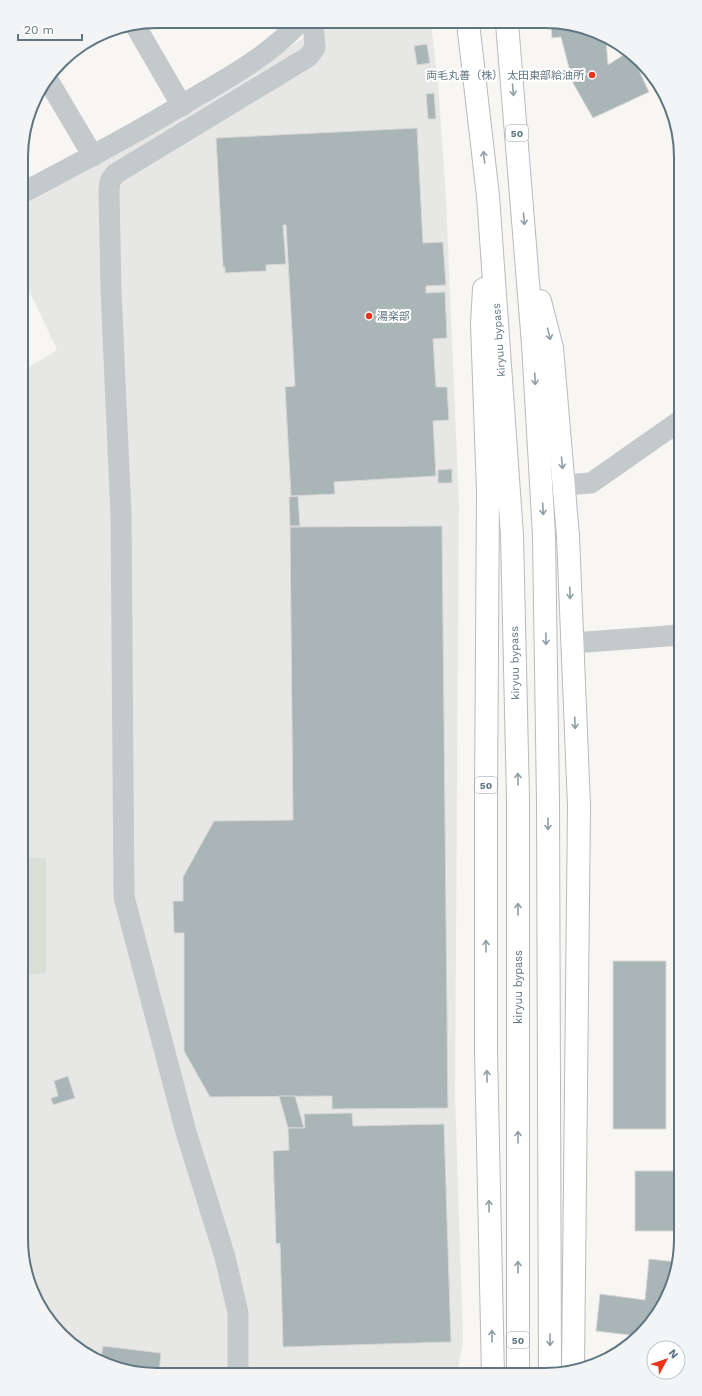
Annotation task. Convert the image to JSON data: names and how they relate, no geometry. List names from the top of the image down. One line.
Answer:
{"streets":{"highway":["50","kiryuu bypass"]},"crossings":[["50","kiryuu bypass"]],"places":["両毛丸善（株） 太田東部給油所","湯楽部"],"scale_bar":"20 m","north":"top right"}
